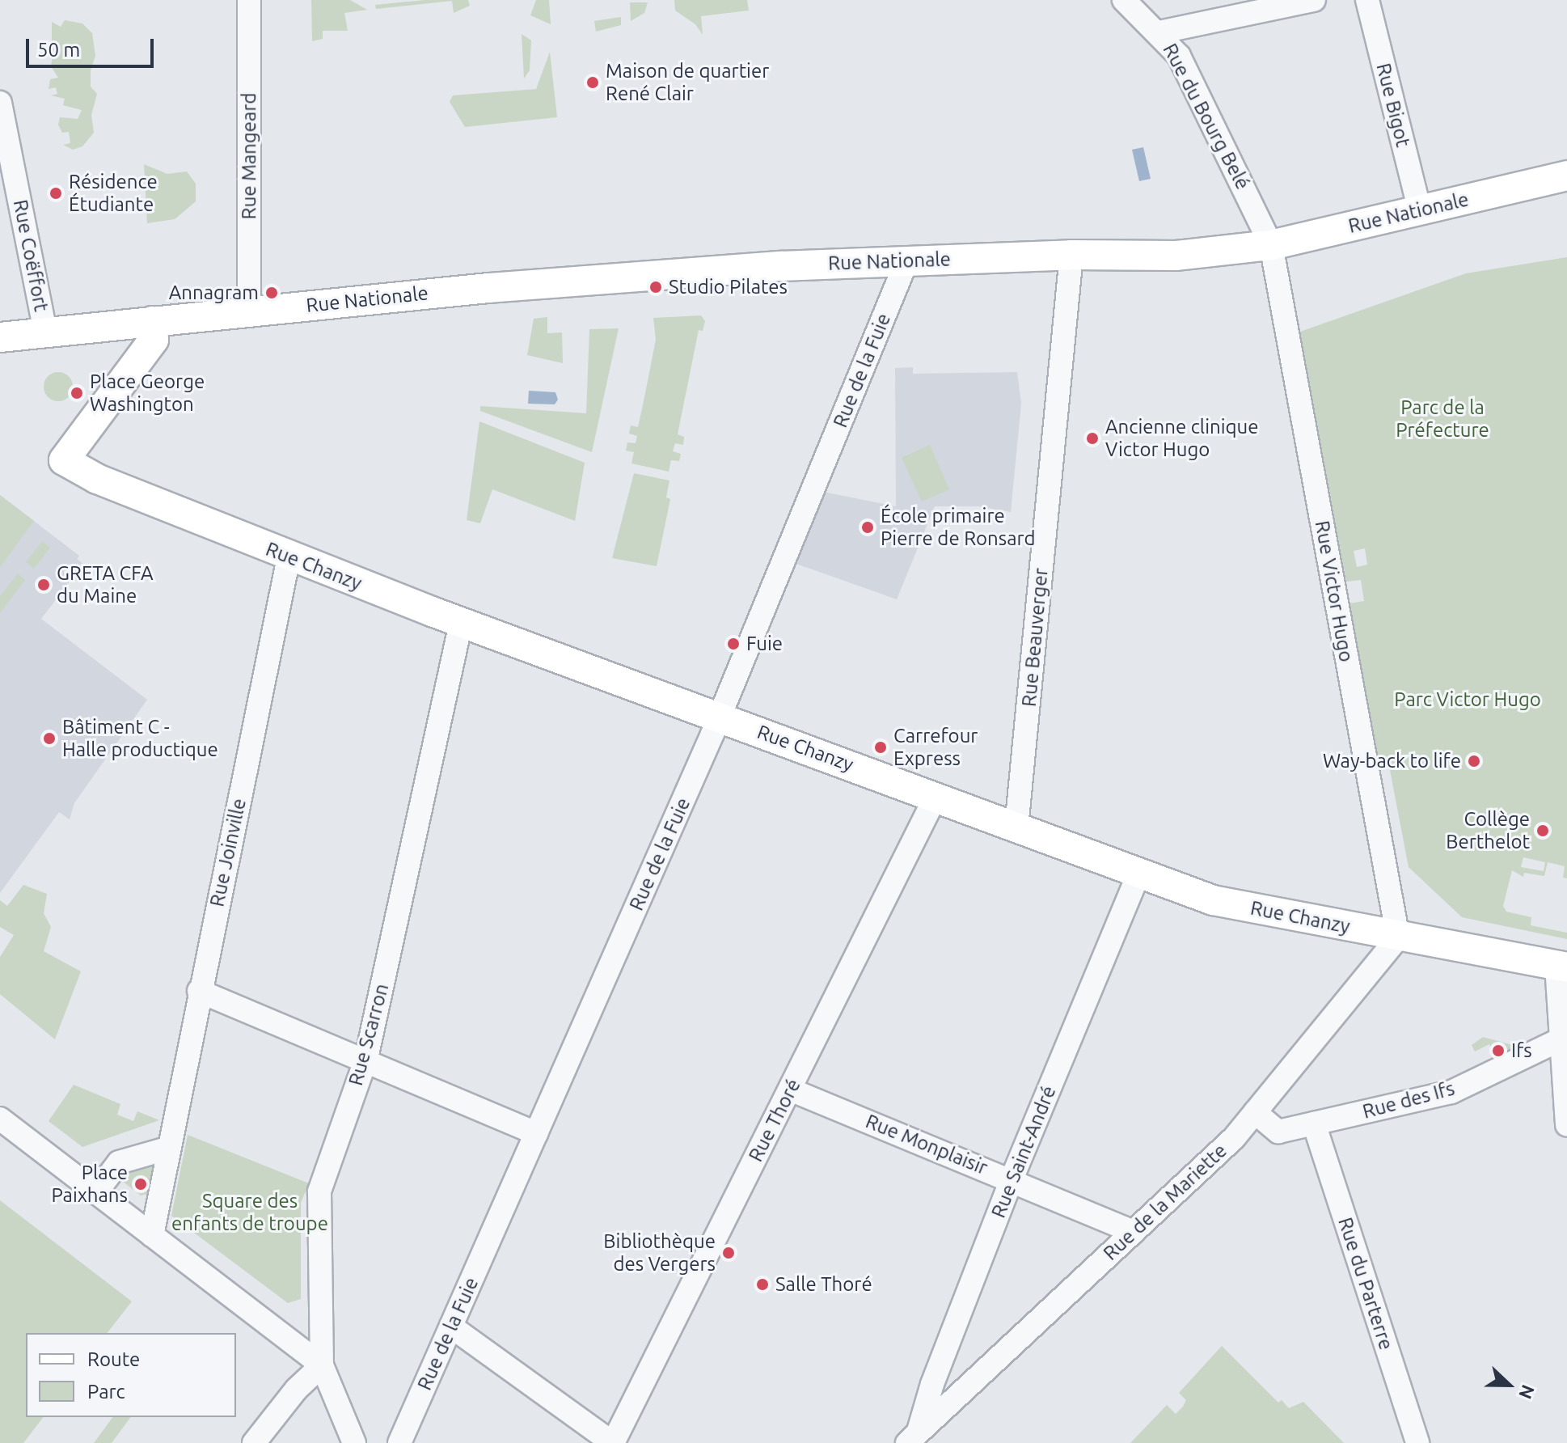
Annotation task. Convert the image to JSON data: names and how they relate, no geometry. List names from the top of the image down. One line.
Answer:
{"streets":{"main road":["Rue Nationale","Rue Chanzy"],"street":["Rue Bigot","Rue du Bourg Belé","Rue Mangeard","Rue Coëffort","Rue de la Fuie","Rue Victor Hugo","Rue Beauverger","Rue Joinville","Rue Scarron","Rue des Ifs","Rue Thoré","Rue Monplaisir","Rue Saint-André","Rue de la Mariette","Rue du Parterre"]},"crossings":[["Rue Bigot","Rue Nationale"],["Rue du Bourg Belé","Rue Nationale"],["Rue du Bourg Belé","Rue Victor Hugo"],["Rue Mangeard","Rue Nationale"],["Rue Nationale","Rue de la Fuie"],["Rue Nationale","Rue Chanzy"],["Rue Nationale","Rue Victor Hugo"],["Rue Nationale","Rue Beauverger"],["Rue de la Fuie","Rue Chanzy"],["Rue Chanzy","Rue Victor Hugo"],["Rue Chanzy","Rue Beauverger"],["Rue Chanzy","Rue Joinville"],["Rue Chanzy","Rue Scarron"],["Rue Chanzy","Rue Thoré"],["Rue Chanzy","Rue Saint-André"],["Rue Chanzy","Rue de la Mariette"],["Rue Victor Hugo","Rue de la Mariette"],["Rue des Ifs","Rue de la Mariette"],["Rue des Ifs","Rue du Parterre"],["Rue Thoré","Rue Monplaisir"],["Rue Monplaisir","Rue Saint-André"],["Rue Monplaisir","Rue de la Mariette"],["Rue Saint-André","Rue de la Mariette"]],"parks":["Parc de la Préfecture","Parc Victor Hugo","Square des enfants de troupe"],"places":["Maison de quartier René Clair","Résidence Étudiante","Studio Pilates","Annagram","Place George Washington","Ancienne clinique Victor Hugo","École primaire Pierre de Ronsard","GRETA CFA du Maine","Fuie","Bâtiment C - Halle productique","Carrefour Express","Way-back to life","Collège Berthelot","Ifs","Place Paixhans","Bibliothèque des Vergers","Salle Thoré"],"legend":["Route","Parc"],"scale_bar":"50 m","north":"right"}
